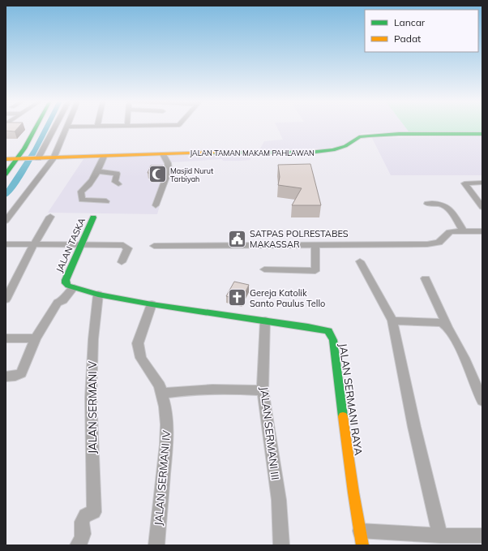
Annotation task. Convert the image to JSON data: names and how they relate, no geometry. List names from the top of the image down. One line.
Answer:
{"streets":{"main road":["JALAN TAMAN MAKAM PAHLAWAN","JALAN TASKA","JALAN SERMANI RAYA"],"street":["JALAN SERMANI V","JALAN SERMANI III","JALAN SERMANI IV"]},"crossings":[["JALAN TASKA","JALAN SERMANI RAYA"],["JALAN SERMANI RAYA","JALAN SERMANI V"],["JALAN SERMANI RAYA","JALAN SERMANI III"],["JALAN SERMANI RAYA","JALAN SERMANI IV"]],"places":{"mosque":["Masjid Nurut Tarbiyah"],"public building":["SATPAS POLRESTABES MAKASSAR"],"church":["Gereja Katolik Santo Paulus Tello"]},"legend":["Lancar","Padat"]}
